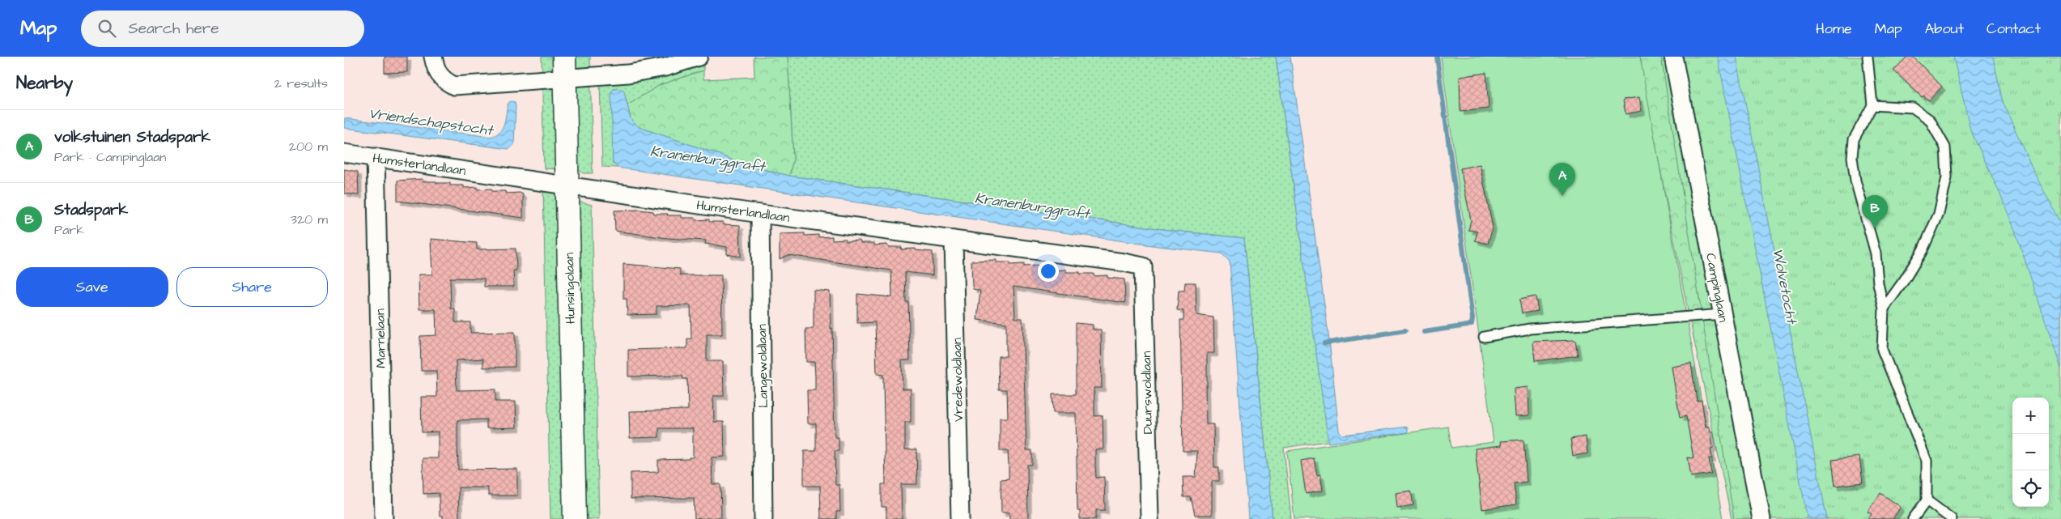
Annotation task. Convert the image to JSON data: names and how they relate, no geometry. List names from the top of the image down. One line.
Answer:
{"streets":{"street":["Humsterlandlaan","Campinglaan","Hunsingolaan","Marnelaan","Langewoldlaan","Vredewoldlaan","Duurswoldlaan"]},"crossings":[["Humsterlandlaan","Hunsingolaan"],["Humsterlandlaan","Marnelaan"],["Humsterlandlaan","Langewoldlaan"],["Humsterlandlaan","Vredewoldlaan"],["Humsterlandlaan","Duurswoldlaan"]],"water":["Vriendschapstocht","Kranenburggraft","Wolvetocht"],"page":{"header":"Map","search":"Search here","nav":["Home","Map","About","Contact"],"heading":["Nearby","2 results"],"list":[{"mark":"A","name":"volkstuinen Stadspark","note":"Park · Campinglaan","value":"200 m"},{"mark":"B","name":"Stadspark","note":"Park","value":"320 m"}],"pins":["A","B"],"buttons":["Save","Share"],"map_buttons":["+","−"]}}
